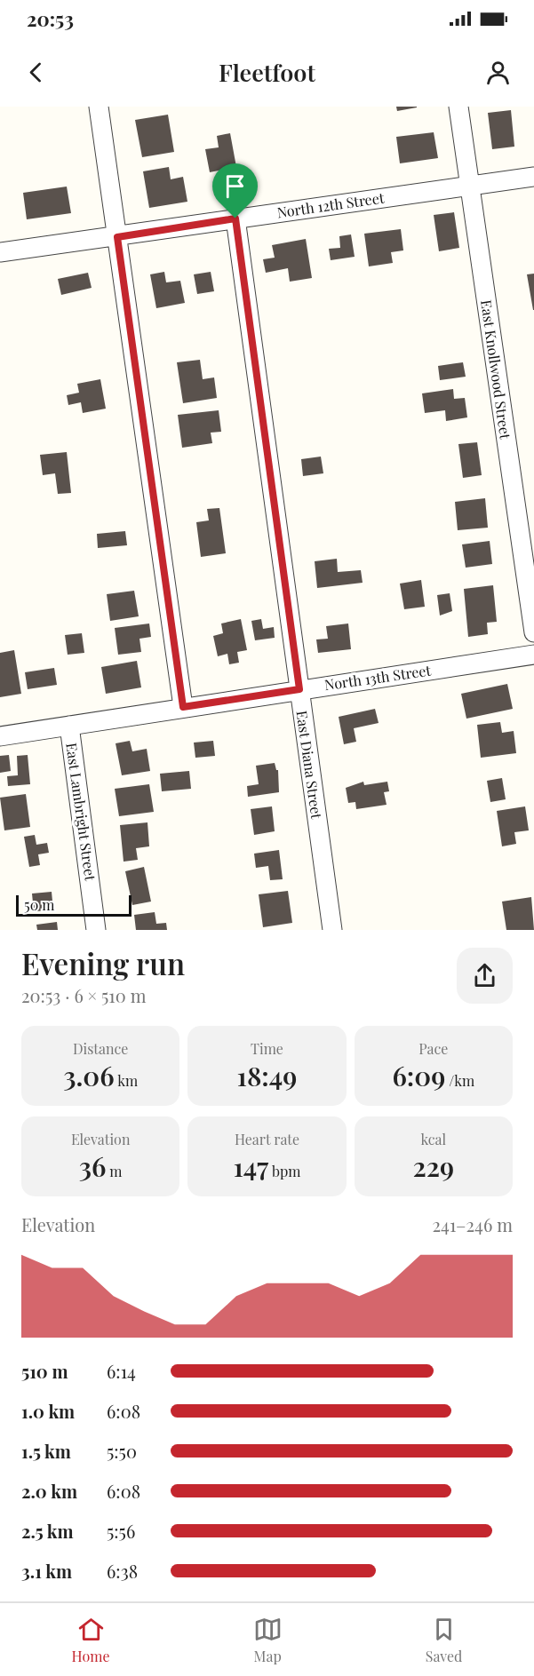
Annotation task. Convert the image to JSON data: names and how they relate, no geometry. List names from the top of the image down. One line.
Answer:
{"streets":{"street":["North 12th Street","East Knollwood Street","North 13th Street","East Diana Street","East Lambright Street"]},"crossings":[["North 12th Street","East Knollwood Street"],["North 12th Street","East Diana Street"],["North 13th Street","East Diana Street"],["North 13th Street","East Lambright Street"]],"scale_bar":"50 m","page":{"status":"20:53","header":"Fleetfoot","scale":"50 m","heading":["Evening run","20:53 · 6 × 510 m"],"stats":[["Distance","3.06 km"],["Time","18:49"],["Pace","6:09 /km"],["Elevation","36 m"],["Heart rate","147 bpm"],["kcal","229"]],"chart":["Elevation","241–246 m"],"list":[{"name":"510 m","note":"6:14"},{"name":"1.0 km","note":"6:08"},{"name":"1.5 km","note":"5:50"},{"name":"2.0 km","note":"6:08"},{"name":"2.5 km","note":"5:56"},{"name":"3.1 km","note":"6:38"}],"tabs":["Home","Map","Saved"]}}
